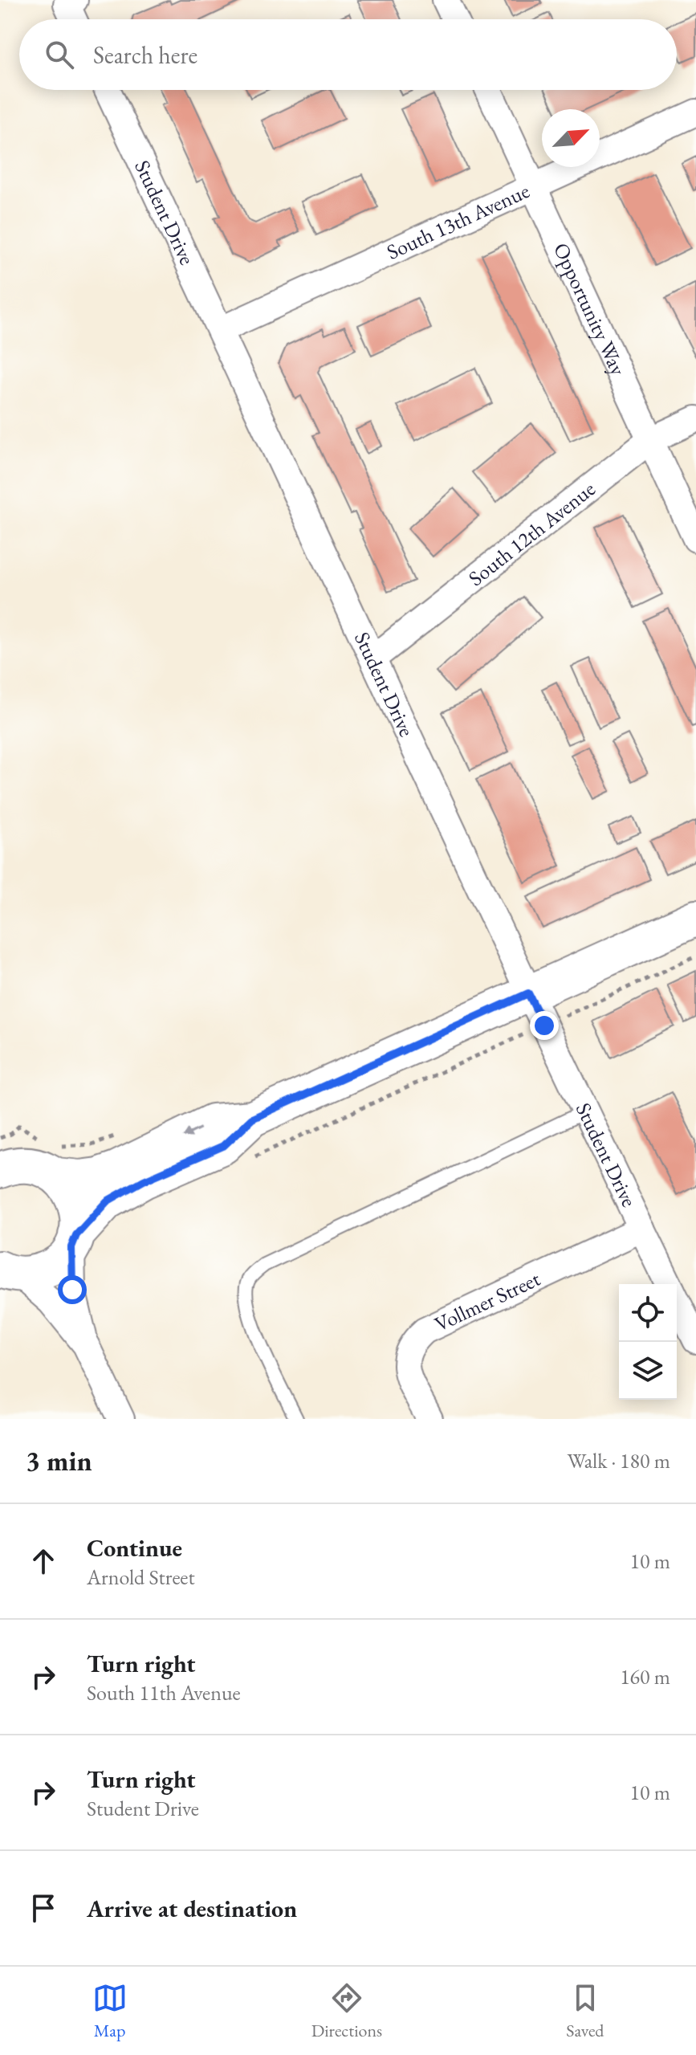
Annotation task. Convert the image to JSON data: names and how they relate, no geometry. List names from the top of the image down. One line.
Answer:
{"streets":{"street":["Student Drive","South 13th Avenue","Opportunity Way","South 12th Avenue","Vollmer Street"]},"crossings":[["Student Drive","South 13th Avenue"],["Student Drive","South 12th Avenue"],["Student Drive","Vollmer Street"],["South 13th Avenue","Opportunity Way"],["Opportunity Way","South 12th Avenue"]],"north":"top right","page":{"search":"Search here","heading":["3 min","Walk · 180 m"],"list":[["Continue","Arnold Street","10 m"],["Turn right","South 11th Avenue","160 m"],["Turn right","Student Drive","10 m"],"Arrive at destination"],"nav":["Map","Directions","Saved"]}}
